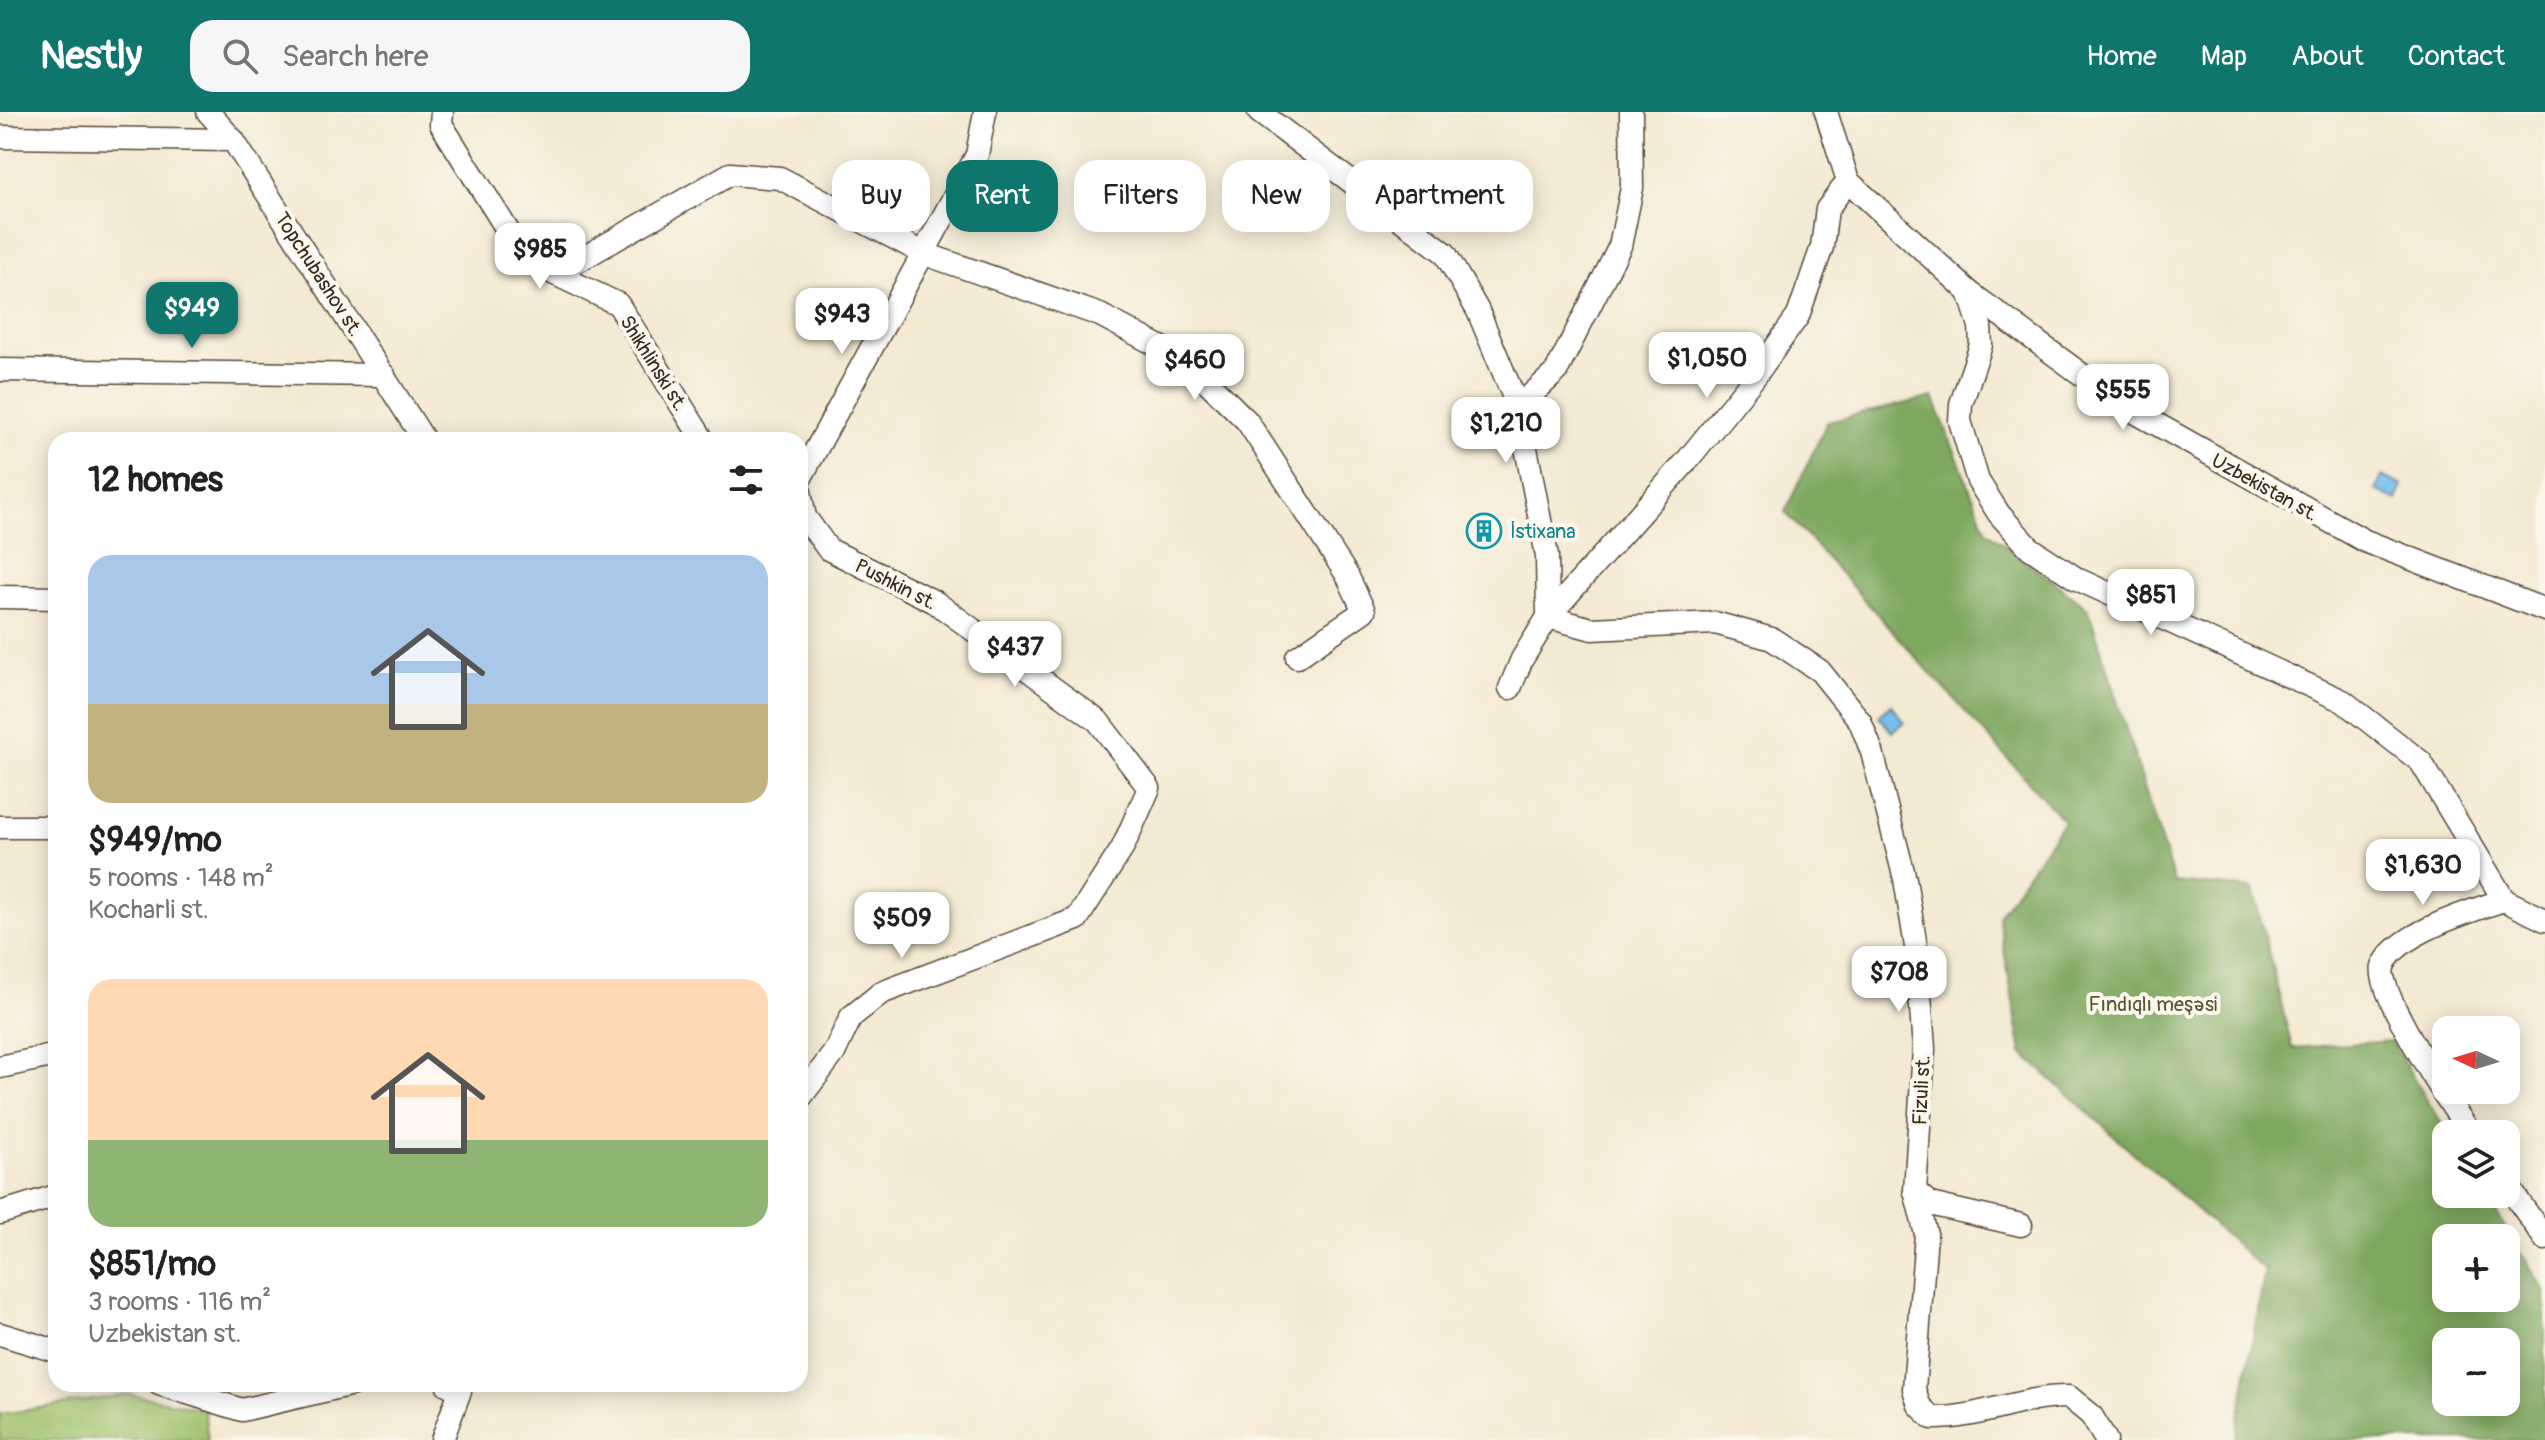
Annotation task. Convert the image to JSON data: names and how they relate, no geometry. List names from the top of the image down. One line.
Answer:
{"streets":{"street":["Topchubashov st.","Shikhlinski st.","Uzbekistan st.","Pushkin st.","Fizuli st."]},"parks":["Fındıqlı meşəsi"],"places":{"building":["İstixana"]},"north":"left","page":{"header":"Nestly","search":"Search here","nav":["Home","Map","About","Contact"],"chip":["Buy","Rent","Filters","New","Apartment"],"price":["$985","$949","$943","$1,050","$460","$555","$1,210","$851","$437","$1,630","$509","$708"],"heading":"12 homes","list":[{"name":"$949/mo","note":"5 rooms · 148 m² · Kocharli st."},{"name":"$851/mo","note":"3 rooms · 116 m² · Uzbekistan st."}],"map_buttons":["+","−"]}}
